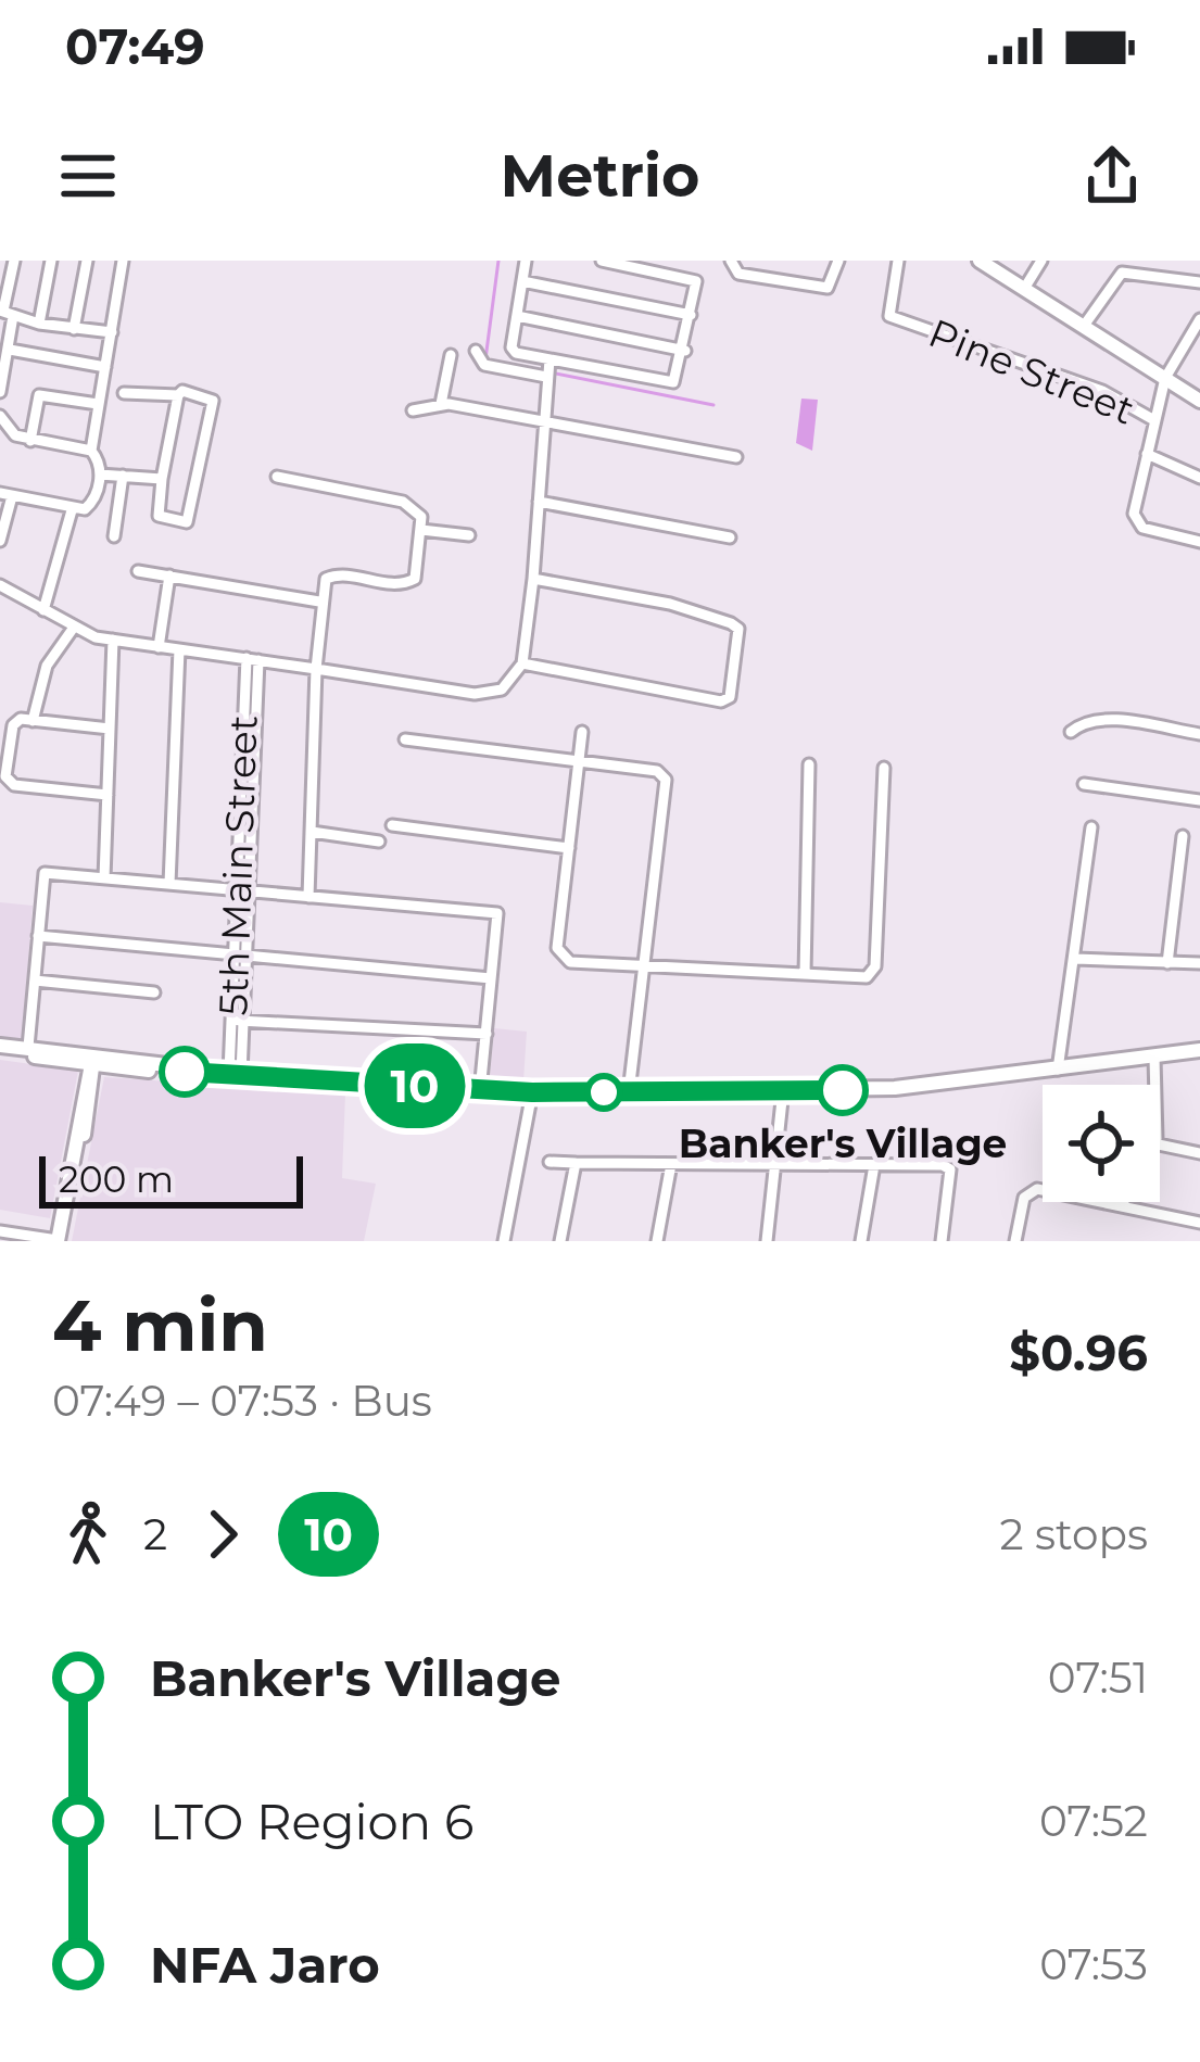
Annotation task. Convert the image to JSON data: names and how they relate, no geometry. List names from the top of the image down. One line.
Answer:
{"streets":{"street":["Pine Street","5th Main Street"]},"places":["Banker's Village"],"lines":["bus line 10"],"scale_bar":"200 m","page":{"status":"07:49","header":"Metrio","on_map":"10","scale":"200 m","heading":["4 min","07:49 – 07:53 · Bus","$0.96"],"legs":["2","10","2 stops"],"list":[{"name":"Banker's Village","value":"07:51"},{"name":"LTO Region 6","value":"07:52"},{"name":"NFA Jaro","value":"07:53"}]}}
